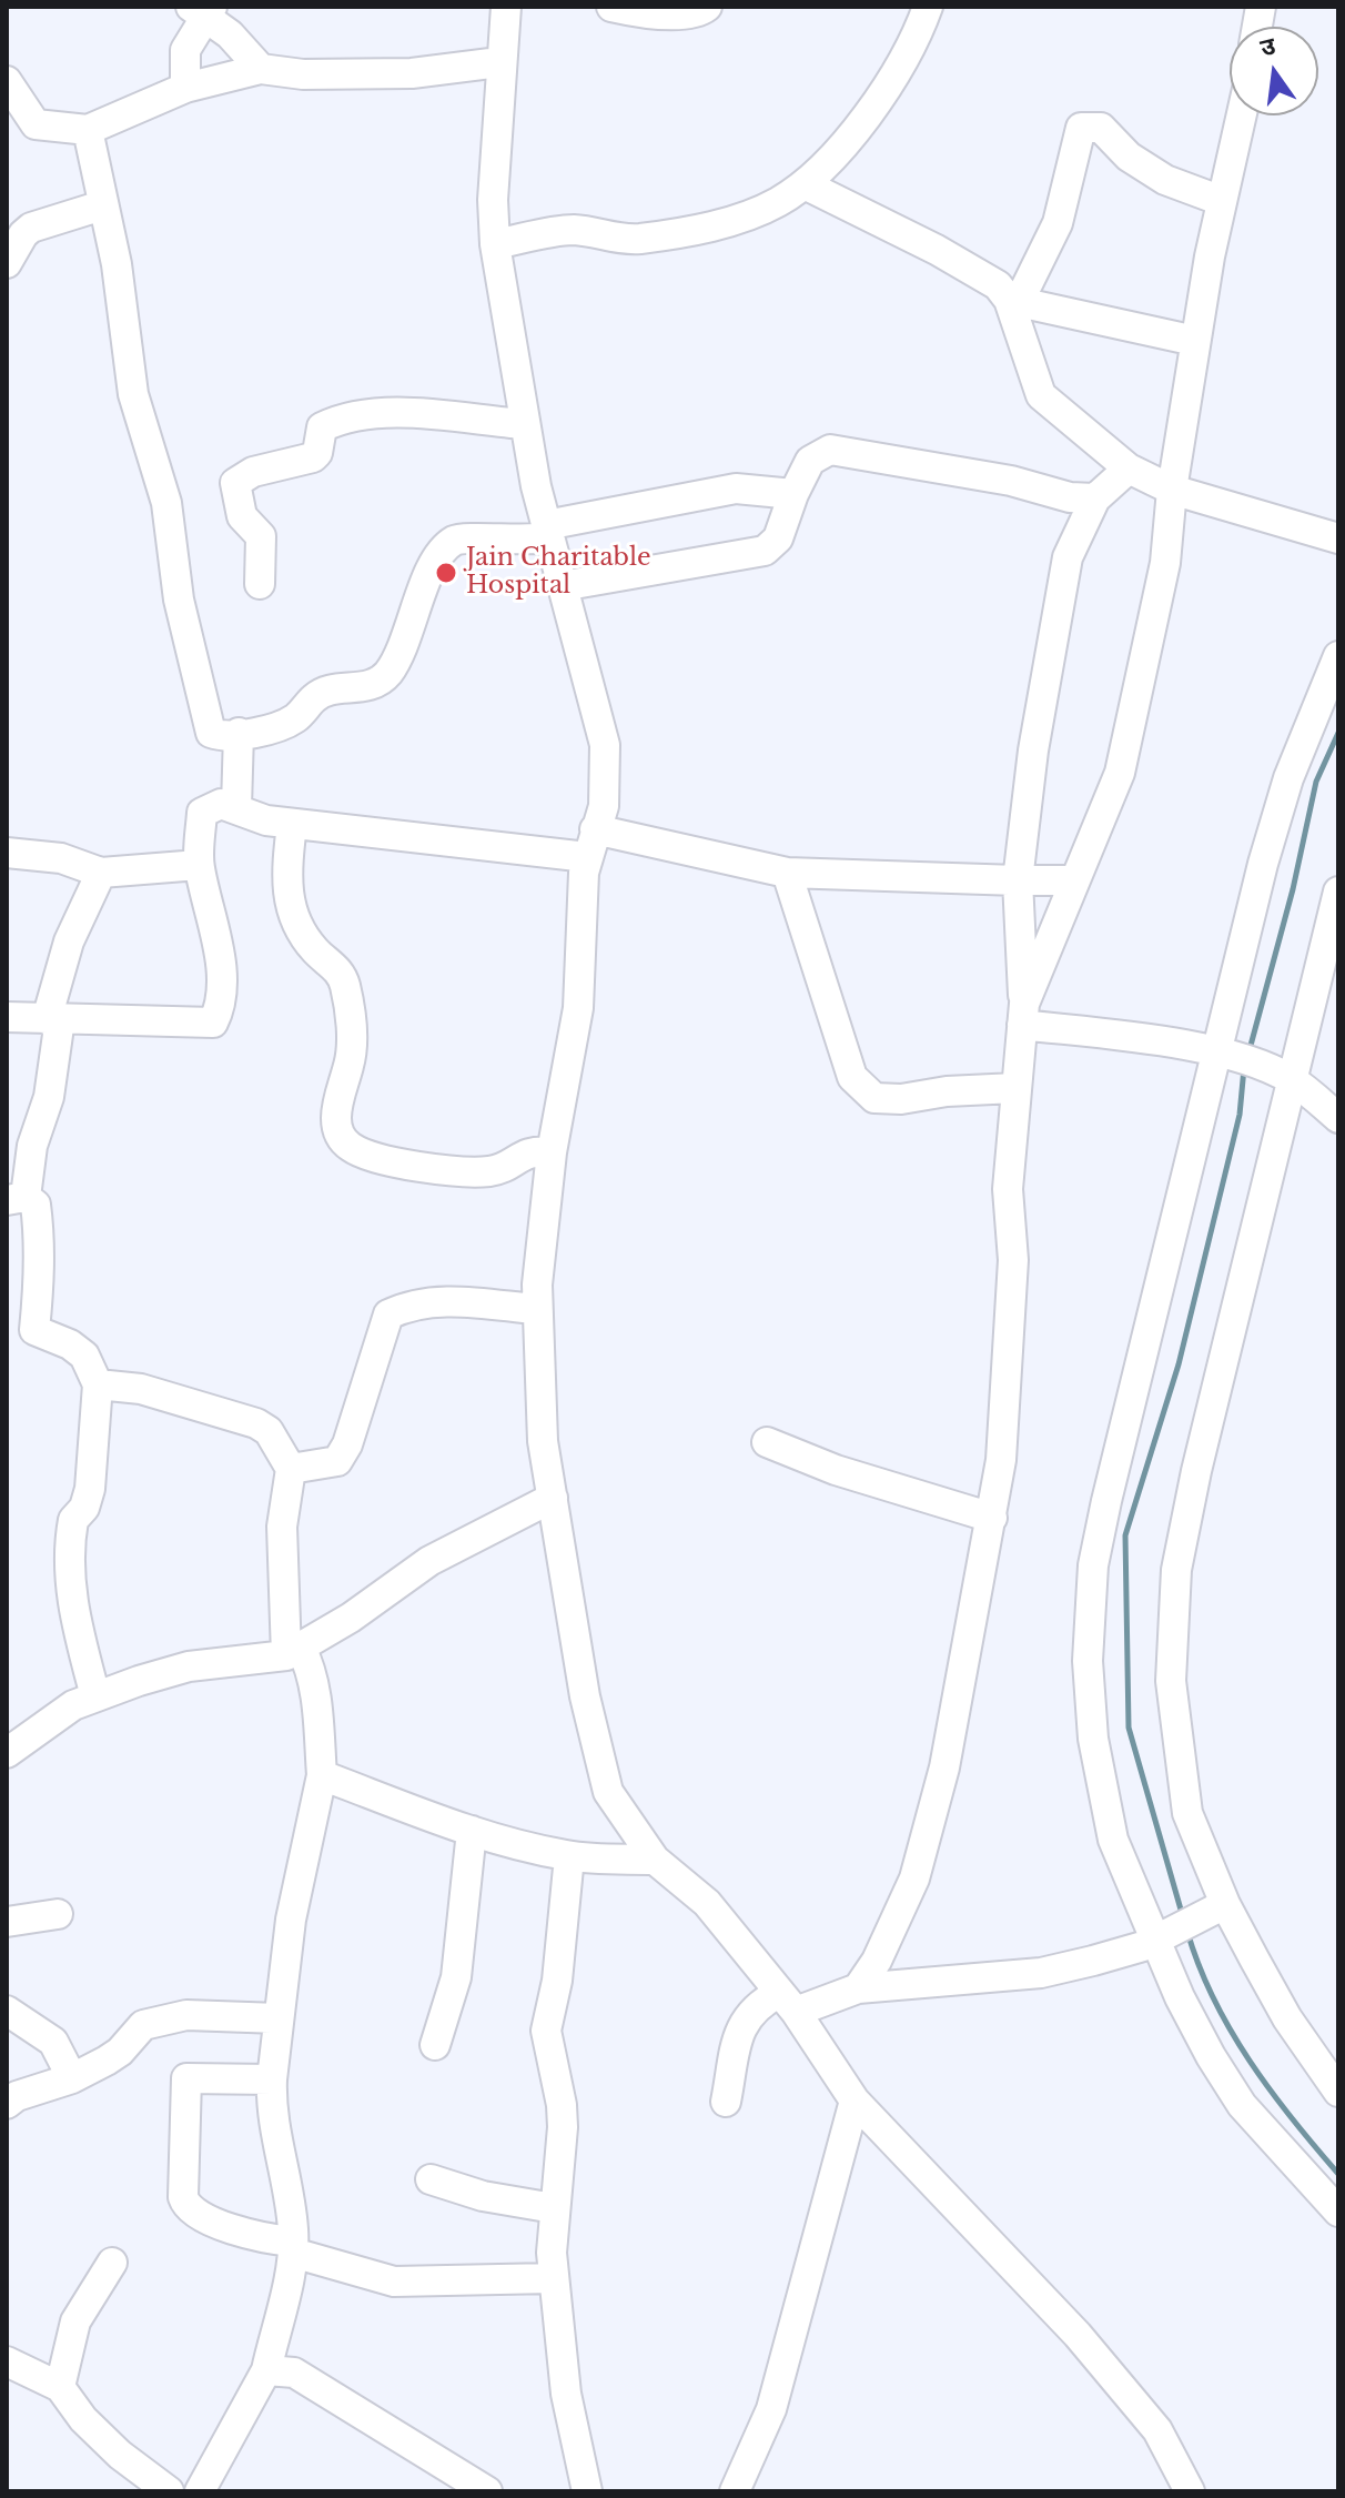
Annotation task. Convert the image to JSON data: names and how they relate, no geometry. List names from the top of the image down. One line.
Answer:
{"places":["Jain Charitable Hospital"],"north":"top"}
